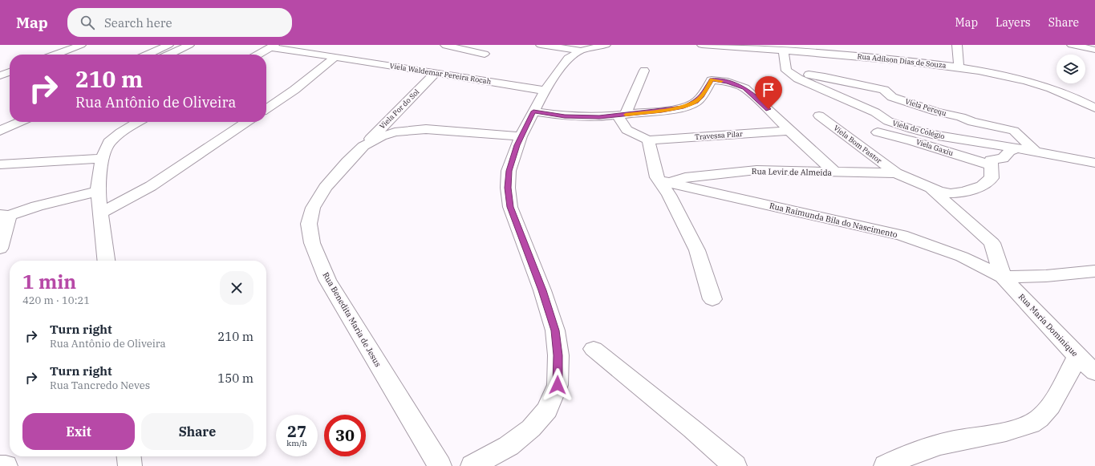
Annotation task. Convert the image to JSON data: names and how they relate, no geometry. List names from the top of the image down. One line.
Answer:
{"streets":{"street":["Rua Adílson Dias de Souza","Viela Waldemar Pereira Rocah","Viela Perequ","Viela Por do Sol","Viela do Colégio","Travessa Pilar","Viela Bom Pastor","Viela Gaxiu","Rua Levir de Almeida","Rua Raimunda Bila do Nascimento","Rua Benedita Maria de Jesus","Rua Maria Dominique"]},"crossings":[["Rua Adílson Dias de Souza","Viela do Colégio"],["Viela Waldemar Pereira Rocah","Viela Por do Sol"],["Viela Por do Sol","Rua Benedita Maria de Jesus"],["Viela Bom Pastor","Rua Levir de Almeida"],["Rua Levir de Almeida","Rua Raimunda Bila do Nascimento"],["Rua Raimunda Bila do Nascimento","Rua Maria Dominique"]],"page":{"header":"Map","search":"Search here","nav":["Map","Layers","Share"],"turn":["210 m","Rua Antônio de Oliveira"],"heading":["1 min","420 m · 10:21"],"list":[{"name":"Turn right","note":"Rua Antônio de Oliveira","value":"210 m"},{"name":"Turn right","note":"Rua Tancredo Neves","value":"150 m"}],"buttons":["Exit","Share"],"speed":"27 km/h","limit":"30"}}
